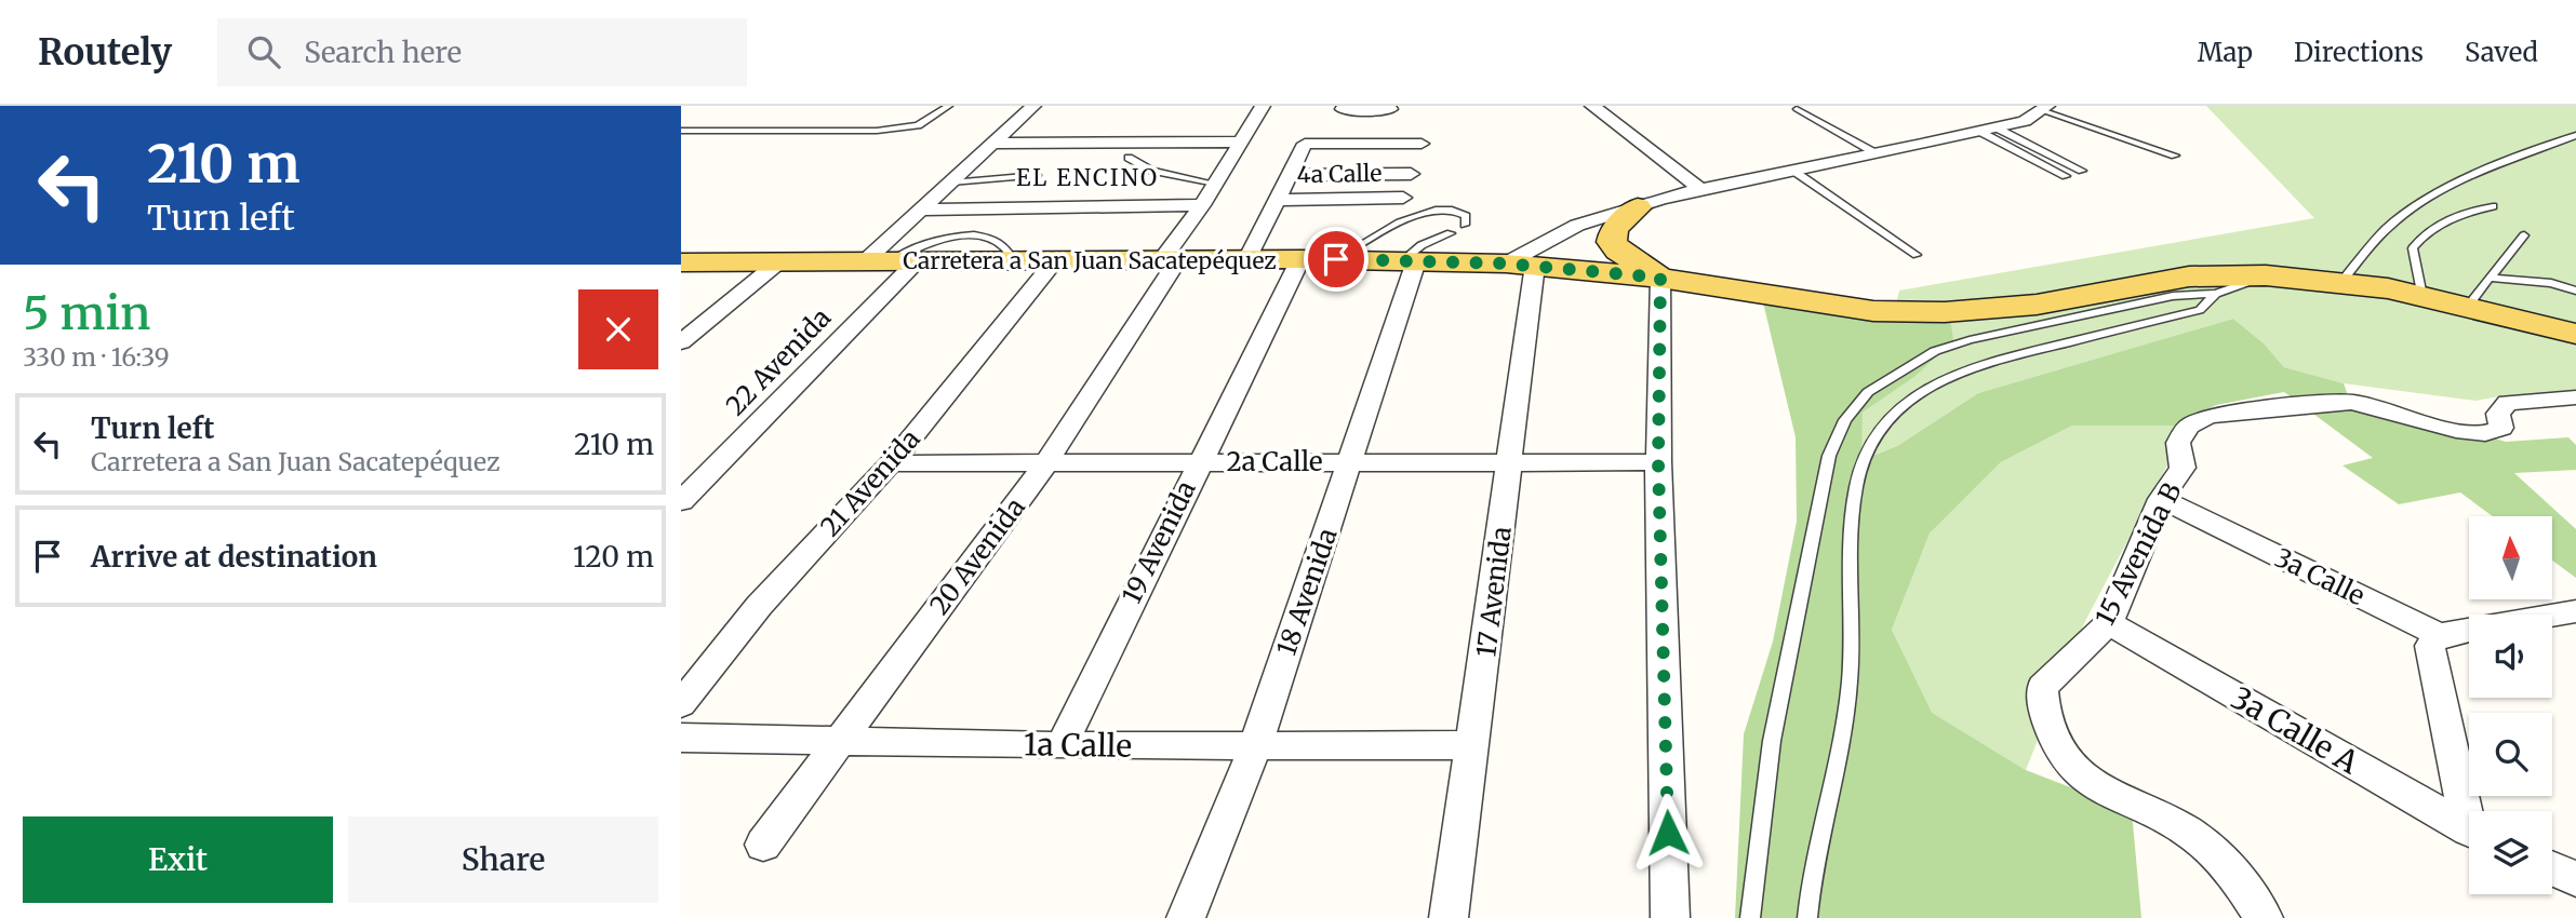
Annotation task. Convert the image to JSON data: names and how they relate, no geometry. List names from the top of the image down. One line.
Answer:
{"streets":{"main road":["Carretera a San Juan Sacatepéquez"],"street":["4a Calle","22 Avenida","2a Calle","21 Avenida","19 Avenida","15 Avenida B","20 Avenida","3a Calle","18 Avenida","17 Avenida","3a Calle A","1a Calle"]},"crossings":[["Carretera a San Juan Sacatepéquez","22 Avenida"],["Carretera a San Juan Sacatepéquez","21 Avenida"],["Carretera a San Juan Sacatepéquez","19 Avenida"],["Carretera a San Juan Sacatepéquez","20 Avenida"],["Carretera a San Juan Sacatepéquez","18 Avenida"],["Carretera a San Juan Sacatepéquez","17 Avenida"],["2a Calle","21 Avenida"],["2a Calle","19 Avenida"],["2a Calle","20 Avenida"],["2a Calle","18 Avenida"],["2a Calle","17 Avenida"],["19 Avenida","1a Calle"],["15 Avenida B","3a Calle"],["15 Avenida B","3a Calle A"],["20 Avenida","1a Calle"],["18 Avenida","1a Calle"],["17 Avenida","1a Calle"]],"districts":["EL ENCINO"],"north":"top","page":{"header":"Routely","search":"Search here","nav":["Map","Directions","Saved"],"turn":["210 m","Turn left"],"heading":["5 min","330 m · 16:39"],"list":[{"name":"Turn left","note":"Carretera a San Juan Sacatepéquez","value":"210 m"},{"name":"Arrive at destination","value":"120 m"}],"buttons":["Exit","Share"]}}
